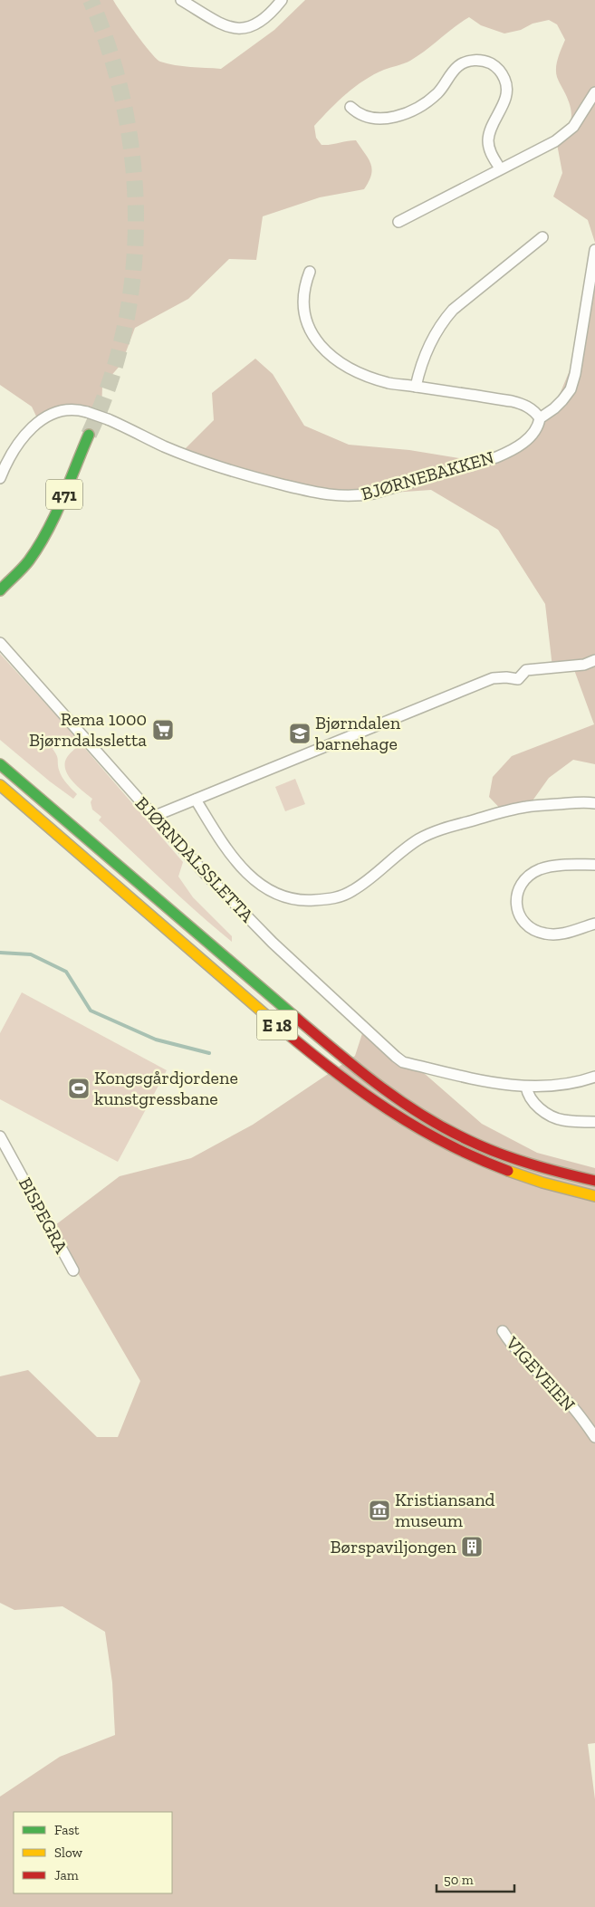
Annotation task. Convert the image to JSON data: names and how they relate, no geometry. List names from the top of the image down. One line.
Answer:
{"streets":{"main road":["471","E 18"],"street":["BJØRNEBAKKEN","BJØRNDALSSLETTA","BISPEGRA","VIGEVEIEN"]},"places":{"supermarket":["Rema 1000 Bjørndalssletta"],"school or university":["Bjørndalen barnehage"],"sports":["Kongsgårdjordene kunstgressbane"],"museum":["Kristiansand museum"],"building":["Børspaviljongen"]},"legend":["Fast","Slow","Jam"],"scale_bar":"50 m"}
